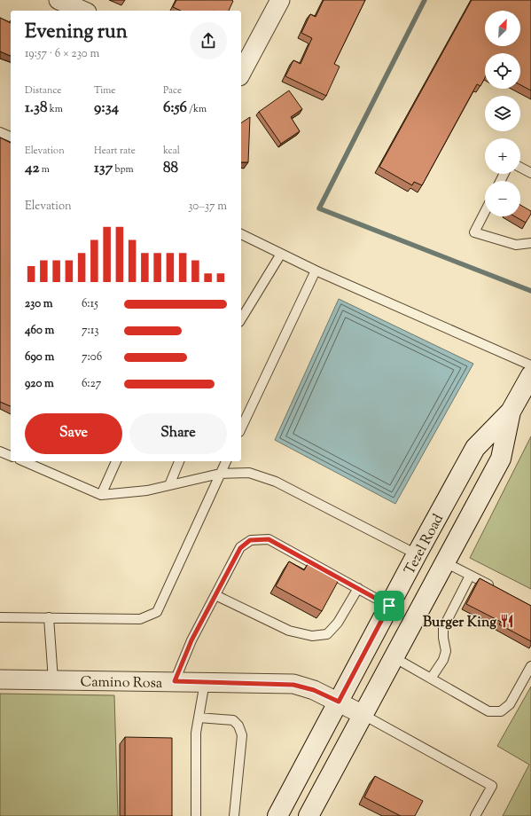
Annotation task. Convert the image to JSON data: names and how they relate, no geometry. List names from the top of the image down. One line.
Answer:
{"streets":{"main road":["Tezel Road"],"street":["Camino Rosa"]},"crossings":[["Tezel Road","Camino Rosa"]],"places":{"restaurant":["Burger King"]},"north":"top right","page":{"map_buttons":["+","−"],"heading":["Evening run","19:57 · 6 × 230 m"],"stats":[["Distance","1.38 km"],["Time","9:34"],["Pace","6:56 /km"],["Elevation","42 m"],["Heart rate","137 bpm"],["kcal","88"]],"chart":["Elevation","30–37 m"],"list":[{"name":"230 m","note":"6:15"},{"name":"460 m","note":"7:13"},{"name":"690 m","note":"7:06"},{"name":"920 m","note":"6:27"}],"buttons":["Save","Share"]}}
